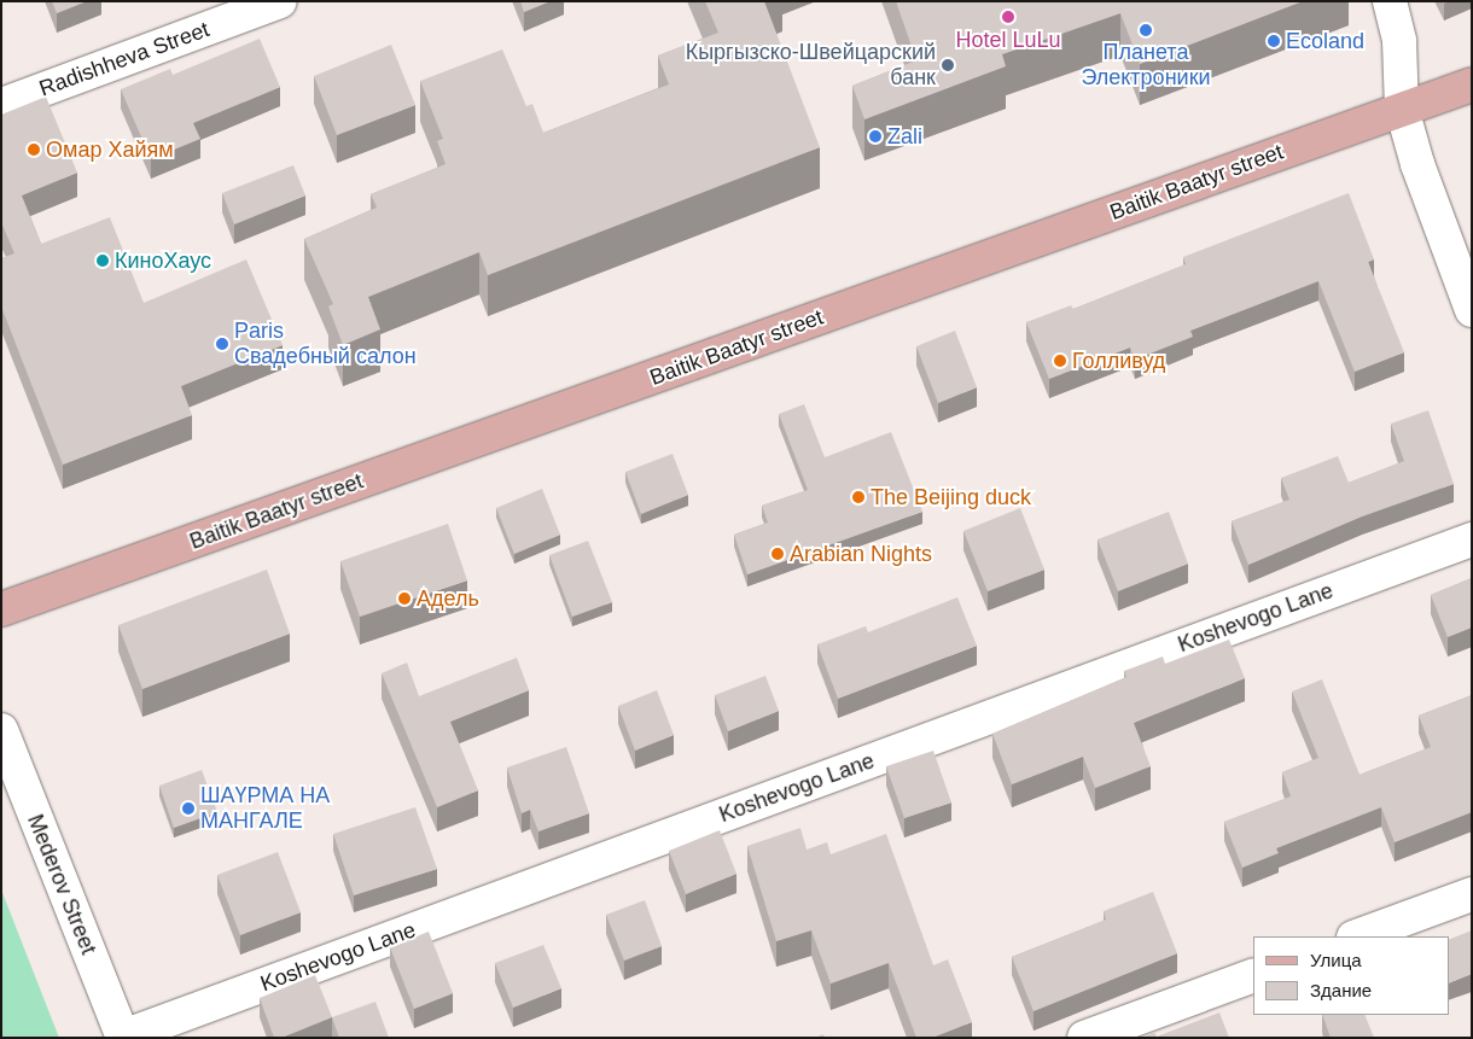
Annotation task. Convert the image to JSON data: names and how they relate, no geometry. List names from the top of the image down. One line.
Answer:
{"streets":{"main road":["Baitik Baatyr street"],"street":["Radishheva Street","Koshevogo Lane","Mederov Street"]},"crossings":[["Koshevogo Lane","Mederov Street"]],"places":["Hotel LuLu","Планета Электроники","Ecoland","Кыргызско-Швейцарский банк","Zali","Омар Хайям","КиноХаус","Paris Свадебный салон","Голливуд","The Beijing duck","Arabian Nights","Адель","ШАҮРМА НА МАНГАЛЕ"],"legend":["Улица","Здание"]}
